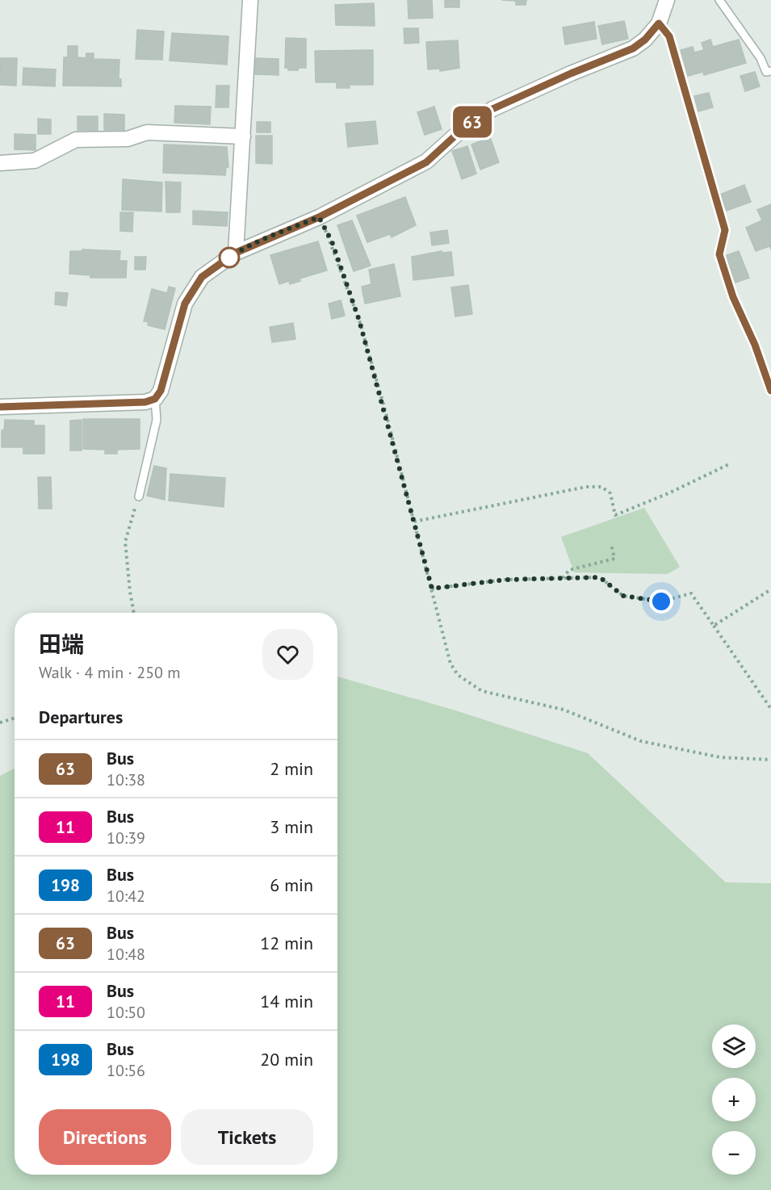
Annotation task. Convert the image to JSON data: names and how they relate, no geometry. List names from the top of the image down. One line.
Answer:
{"lines":["bus line 63"],"page":{"on_map":"63","heading":[["田端","Walk · 4 min · 250 m"],"Departures"],"list":[{"mark":"63","name":"Bus","note":"10:38","value":"2 min"},{"mark":"11","name":"Bus","note":"10:39","value":"3 min"},{"mark":"198","name":"Bus","note":"10:42","value":"6 min"},{"mark":"63","name":"Bus","note":"10:48","value":"12 min"},{"mark":"11","name":"Bus","note":"10:50","value":"14 min"},{"mark":"198","name":"Bus","note":"10:56","value":"20 min"}],"map_buttons":["+","−"],"buttons":["Directions","Tickets"]}}
